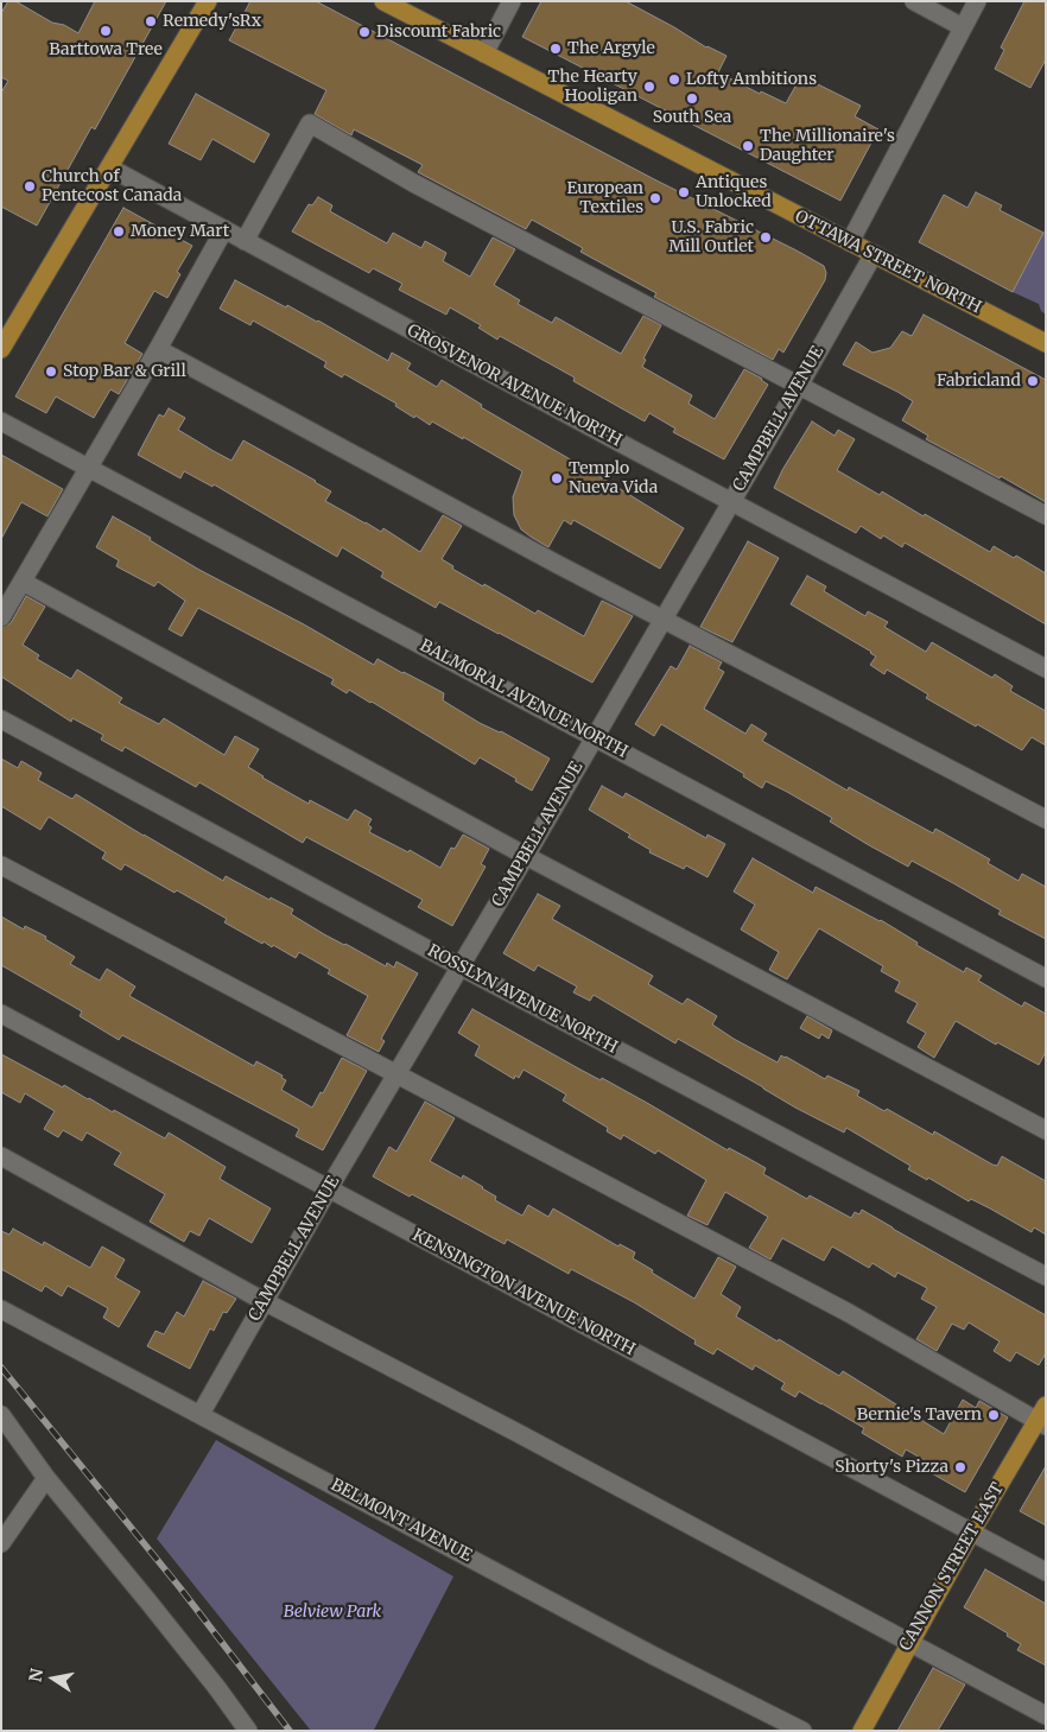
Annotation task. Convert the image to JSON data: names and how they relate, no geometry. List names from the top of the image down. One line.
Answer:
{"streets":{"main road":["OTTAWA STREET NORTH","CANNON STREET EAST"],"street":["GROSVENOR AVENUE NORTH","CAMPBELL AVENUE","BALMORAL AVENUE NORTH","ROSSLYN AVENUE NORTH","KENSINGTON AVENUE NORTH","BELMONT AVENUE"]},"crossings":[["OTTAWA STREET NORTH","CAMPBELL AVENUE"],["GROSVENOR AVENUE NORTH","CAMPBELL AVENUE"],["CAMPBELL AVENUE","BALMORAL AVENUE NORTH"],["CAMPBELL AVENUE","ROSSLYN AVENUE NORTH"],["CAMPBELL AVENUE","KENSINGTON AVENUE NORTH"],["CAMPBELL AVENUE","BELMONT AVENUE"],["KENSINGTON AVENUE NORTH","CANNON STREET EAST"]],"parks":["Belview Park"],"places":["Remedy'sRx","Barttowa Tree","Discount Fabric","The Argyle","Lofty Ambitions","The Hearty Hooligan","South Sea","The Millionaire's Daughter","Church of Pentecost Canada","Antiques Unlocked","European Textiles","Money Mart","U.S. Fabric Mill Outlet","Stop Bar & Grill","Fabricland","Templo Nueva Vida","Bernie's Tavern","Shorty's Pizza"],"north":"left"}
